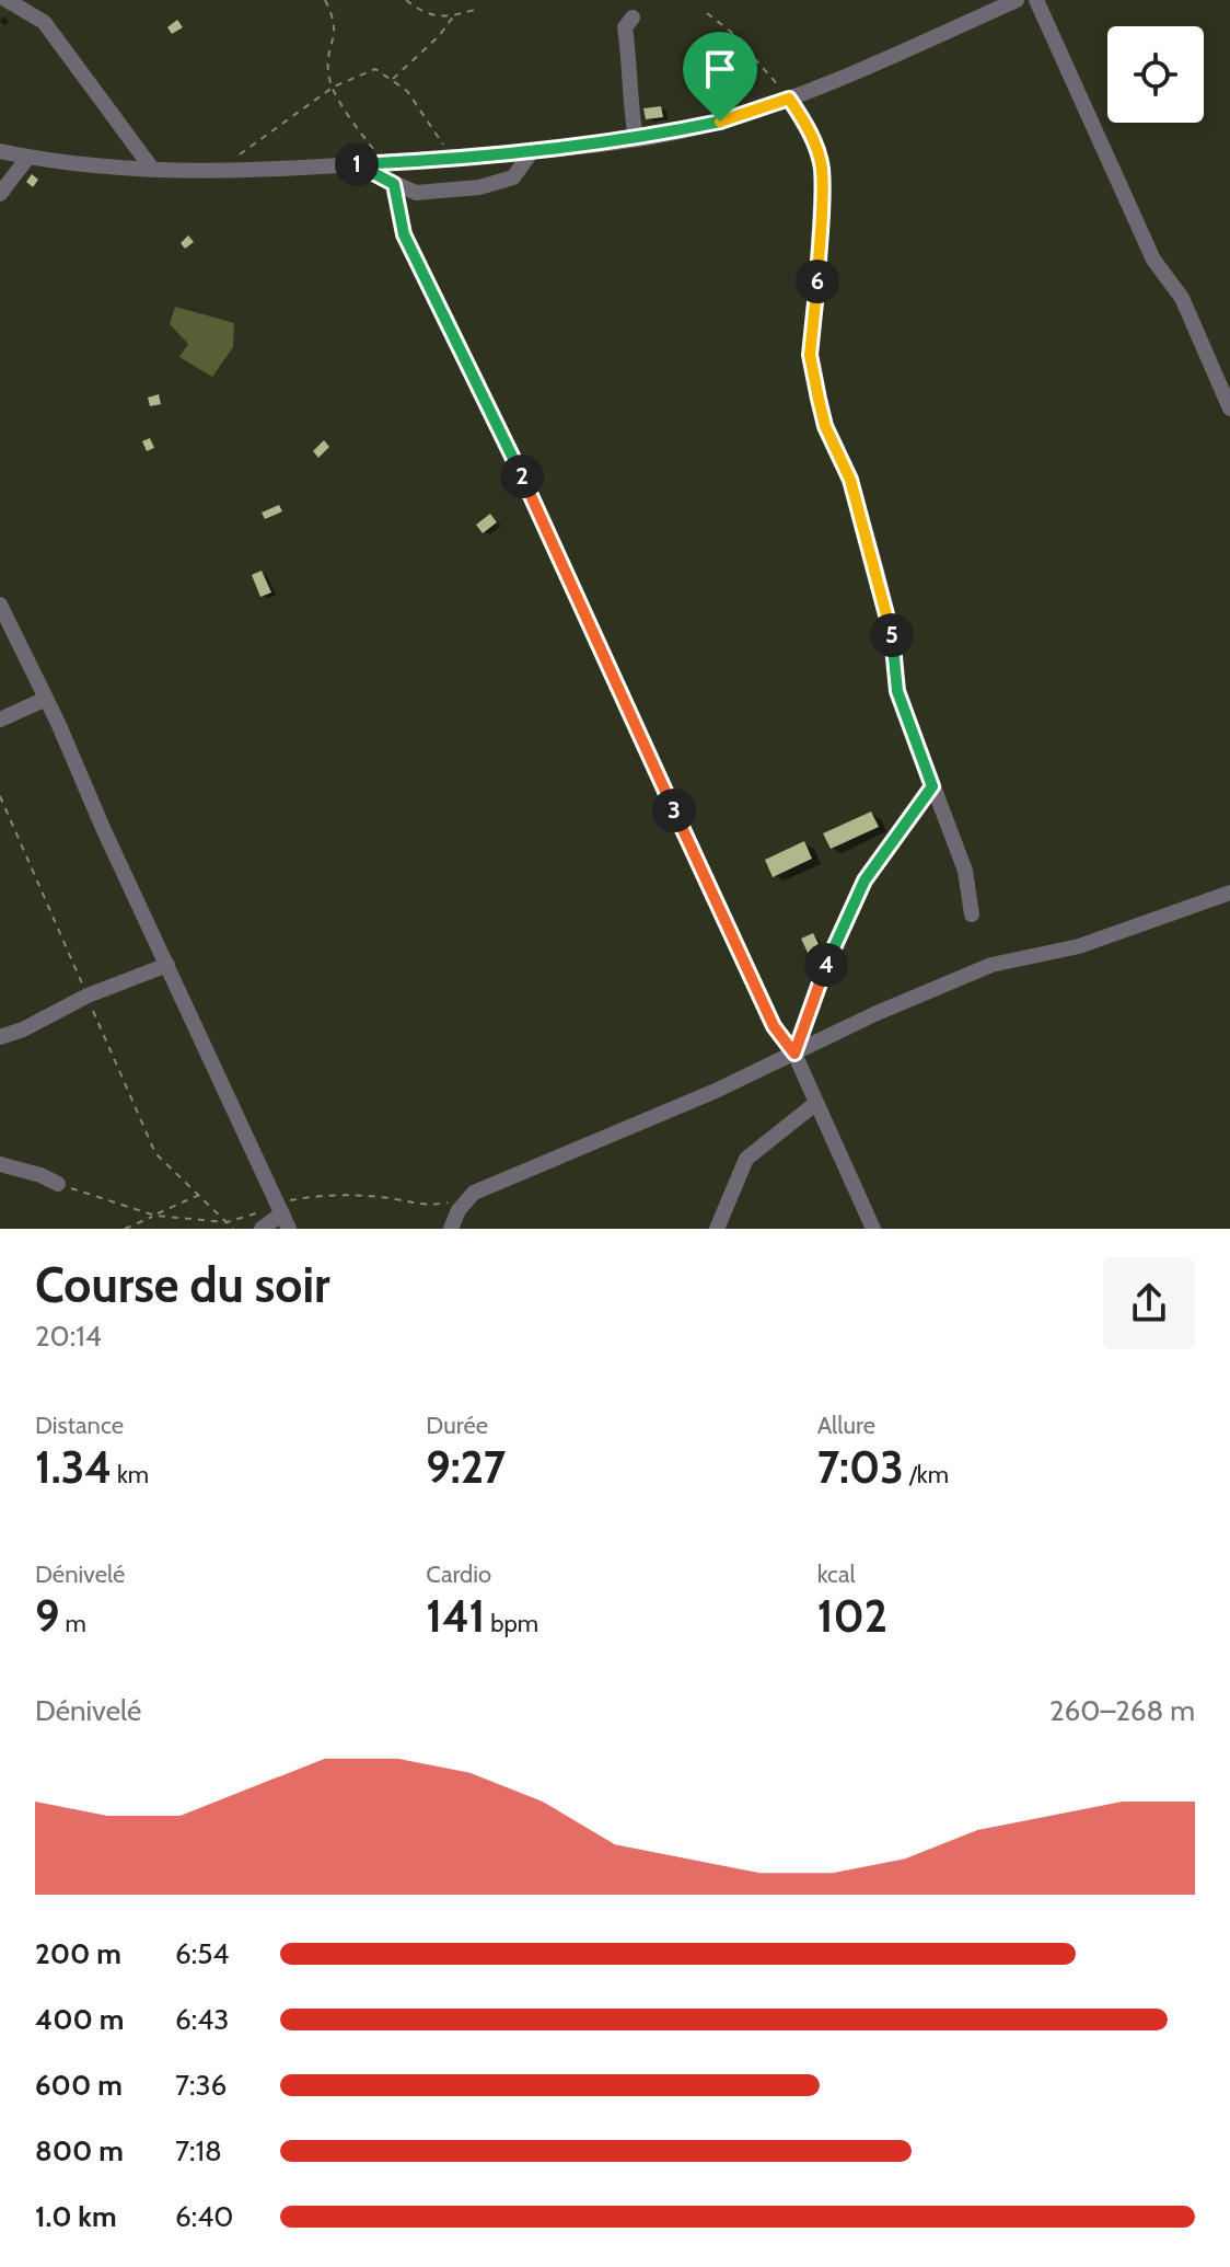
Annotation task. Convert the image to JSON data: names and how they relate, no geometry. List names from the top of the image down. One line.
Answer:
{"page":{"pins":["1","6","2","5","3","4"],"heading":["Course du soir","20:14"],"stats":[["Distance","1.34 km"],["Durée","9:27"],["Allure","7:03 /km"],["Dénivelé","9 m"],["Cardio","141 bpm"],["kcal","102"]],"chart":["Dénivelé","260–268 m"],"list":[{"name":"200 m","note":"6:54"},{"name":"400 m","note":"6:43"},{"name":"600 m","note":"7:36"},{"name":"800 m","note":"7:18"},{"name":"1.0 km","note":"6:40"}]}}
